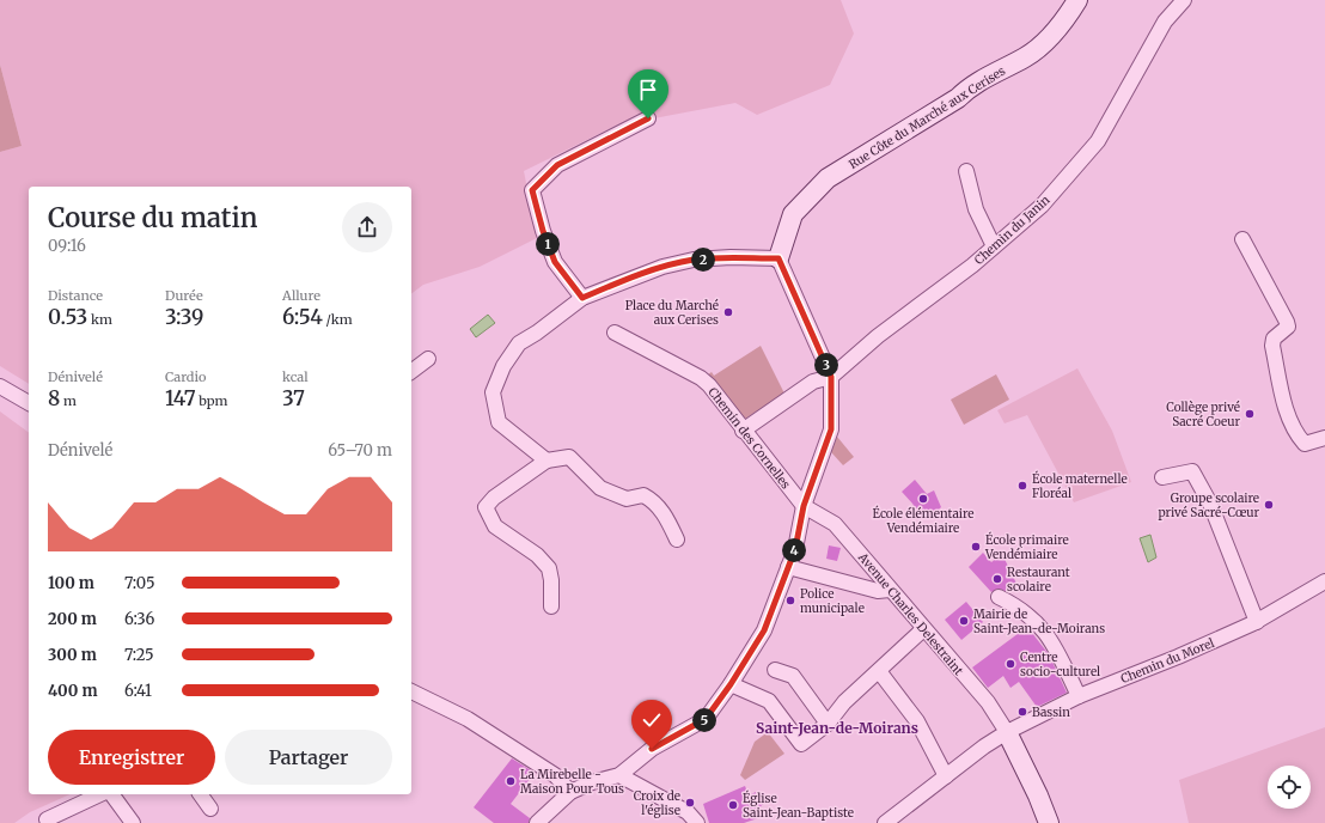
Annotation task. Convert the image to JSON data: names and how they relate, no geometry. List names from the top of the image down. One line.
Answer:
{"streets":{"street":["Rue Côte du Marché aux Cerises","Chemin du Janin","Chemin des Cornelles","Avenue Charles Delestraint","Chemin du Morel"]},"crossings":[["Chemin des Cornelles","Avenue Charles Delestraint"],["Avenue Charles Delestraint","Chemin du Morel"]],"districts":["Saint-Jean-de-Moirans"],"places":["Place du Marché aux Cerises","Collège privé Sacré Coeur","École maternelle Floréal","École élémentaire Vendémiaire","Groupe scolaire privé Sacré-Cœur","École primaire Vendémiaire","Restaurant scolaire","Police municipale","Mairie de Saint-Jean-de-Moirans","Centre socio-culturel","Bassin","La Mirebelle - Maison Pour Tous","Croix de l'église","Église Saint-Jean-Baptiste"],"page":{"heading":["Course du matin","09:16"],"pins":["1","2","3","4","5"],"stats":[["Distance","0.53 km"],["Durée","3:39"],["Allure","6:54 /km"],["Dénivelé","8 m"],["Cardio","147 bpm"],["kcal","37"]],"chart":["Dénivelé","65–70 m"],"list":[{"name":"100 m","note":"7:05"},{"name":"200 m","note":"6:36"},{"name":"300 m","note":"7:25"},{"name":"400 m","note":"6:41"}],"buttons":["Enregistrer","Partager"]}}
